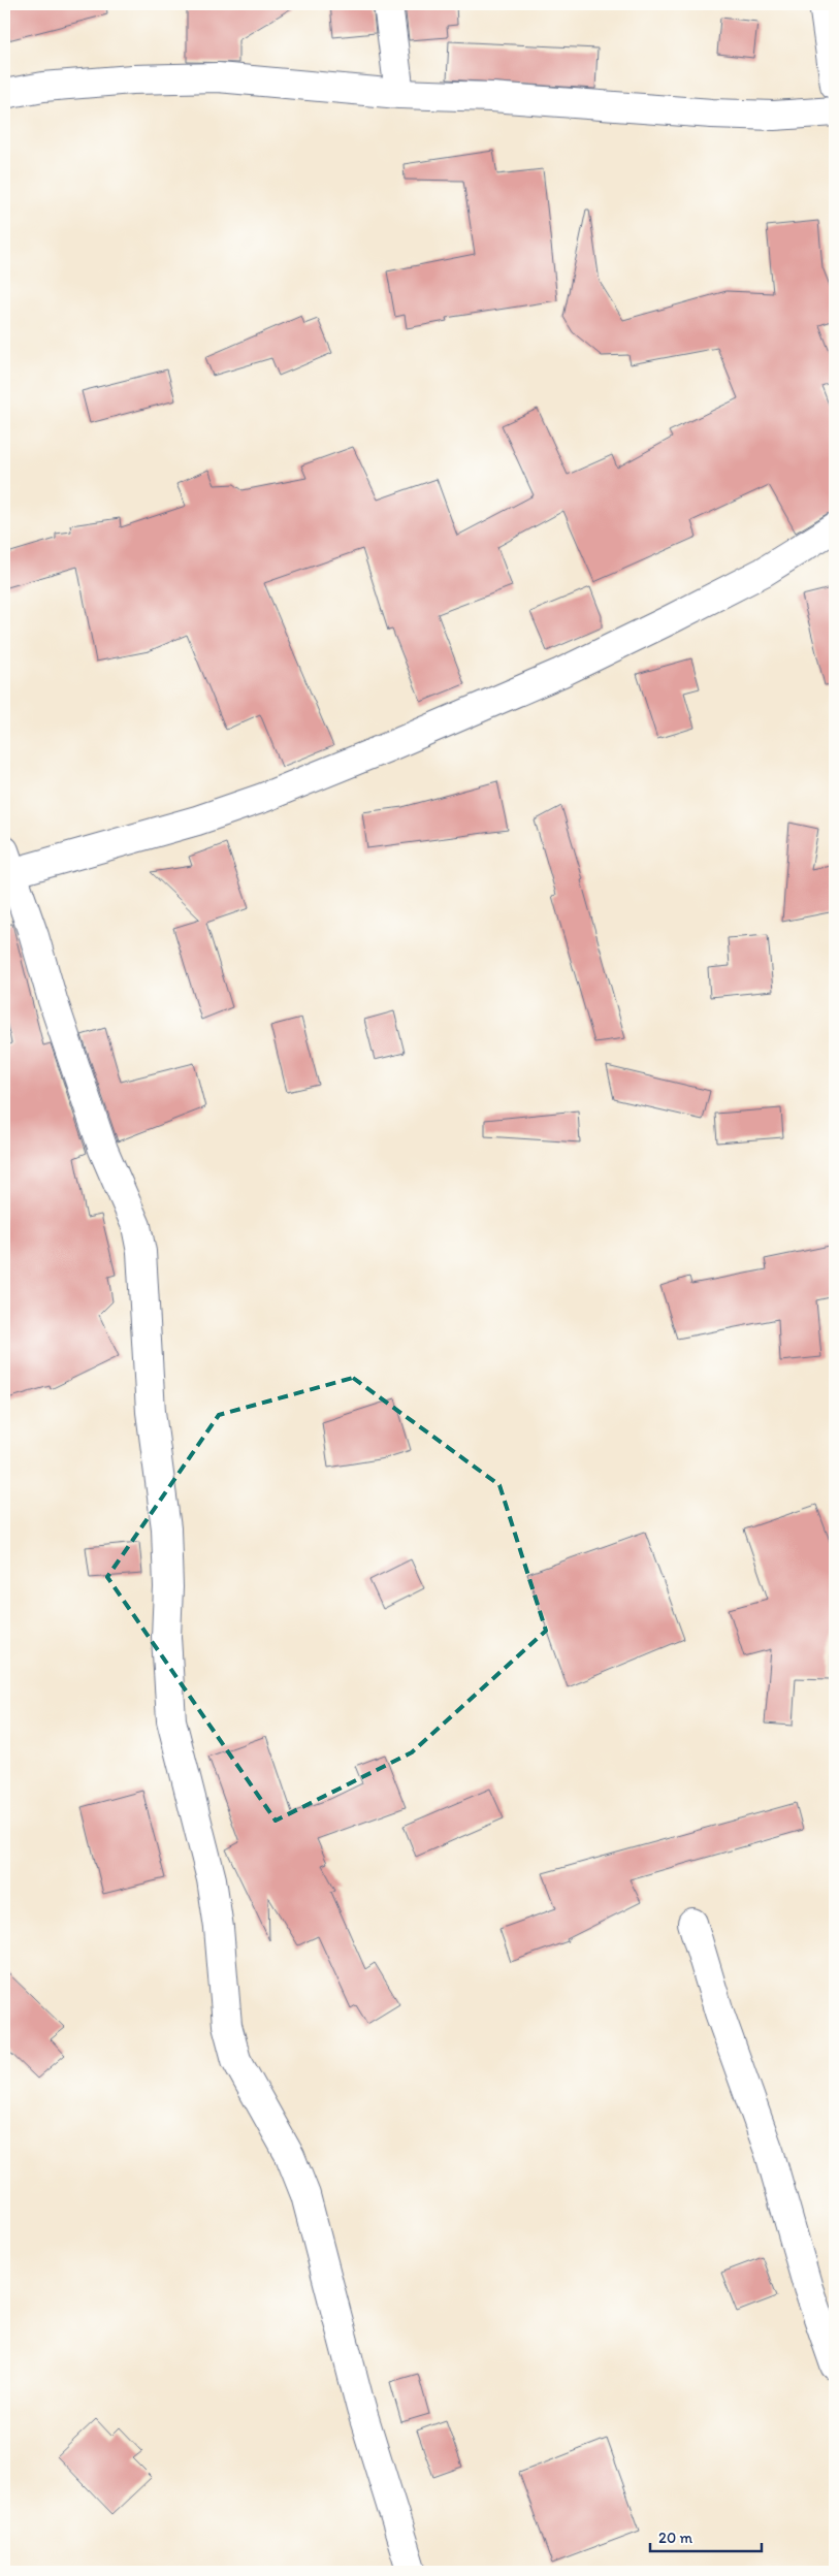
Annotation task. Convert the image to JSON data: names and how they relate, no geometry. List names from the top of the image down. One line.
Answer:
{"scale_bar":"20 m"}
